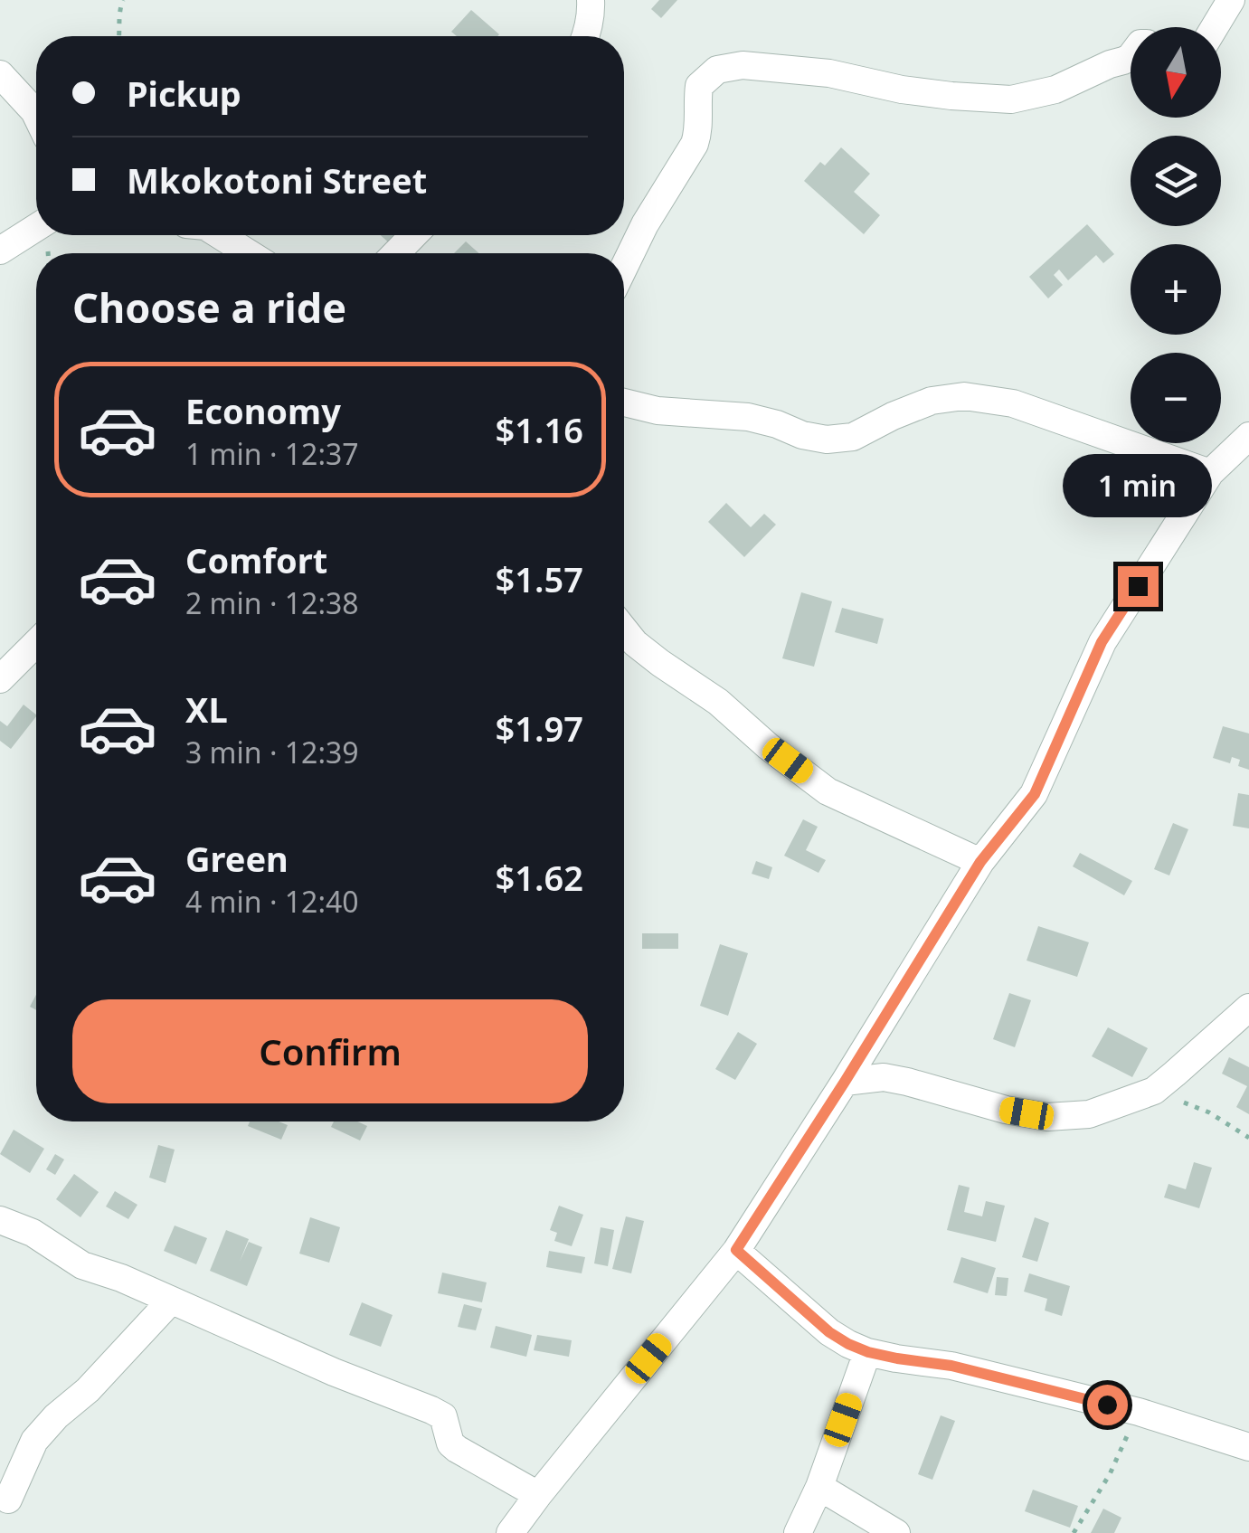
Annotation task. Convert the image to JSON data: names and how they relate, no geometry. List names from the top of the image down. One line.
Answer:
{"north":"bottom","page":{"map_buttons":["+","−"],"banner":["Pickup","Mkokotoni Street"],"heading":"Choose a ride","list":[{"name":"Economy","note":"1 min · 12:37","value":"$1.16"},{"name":"Comfort","note":"2 min · 12:38","value":"$1.57"},{"name":"XL","note":"3 min · 12:39","value":"$1.97"},{"name":"Green","note":"4 min · 12:40","value":"$1.62"}],"bubble":"1 min","buttons":"Confirm"}}
